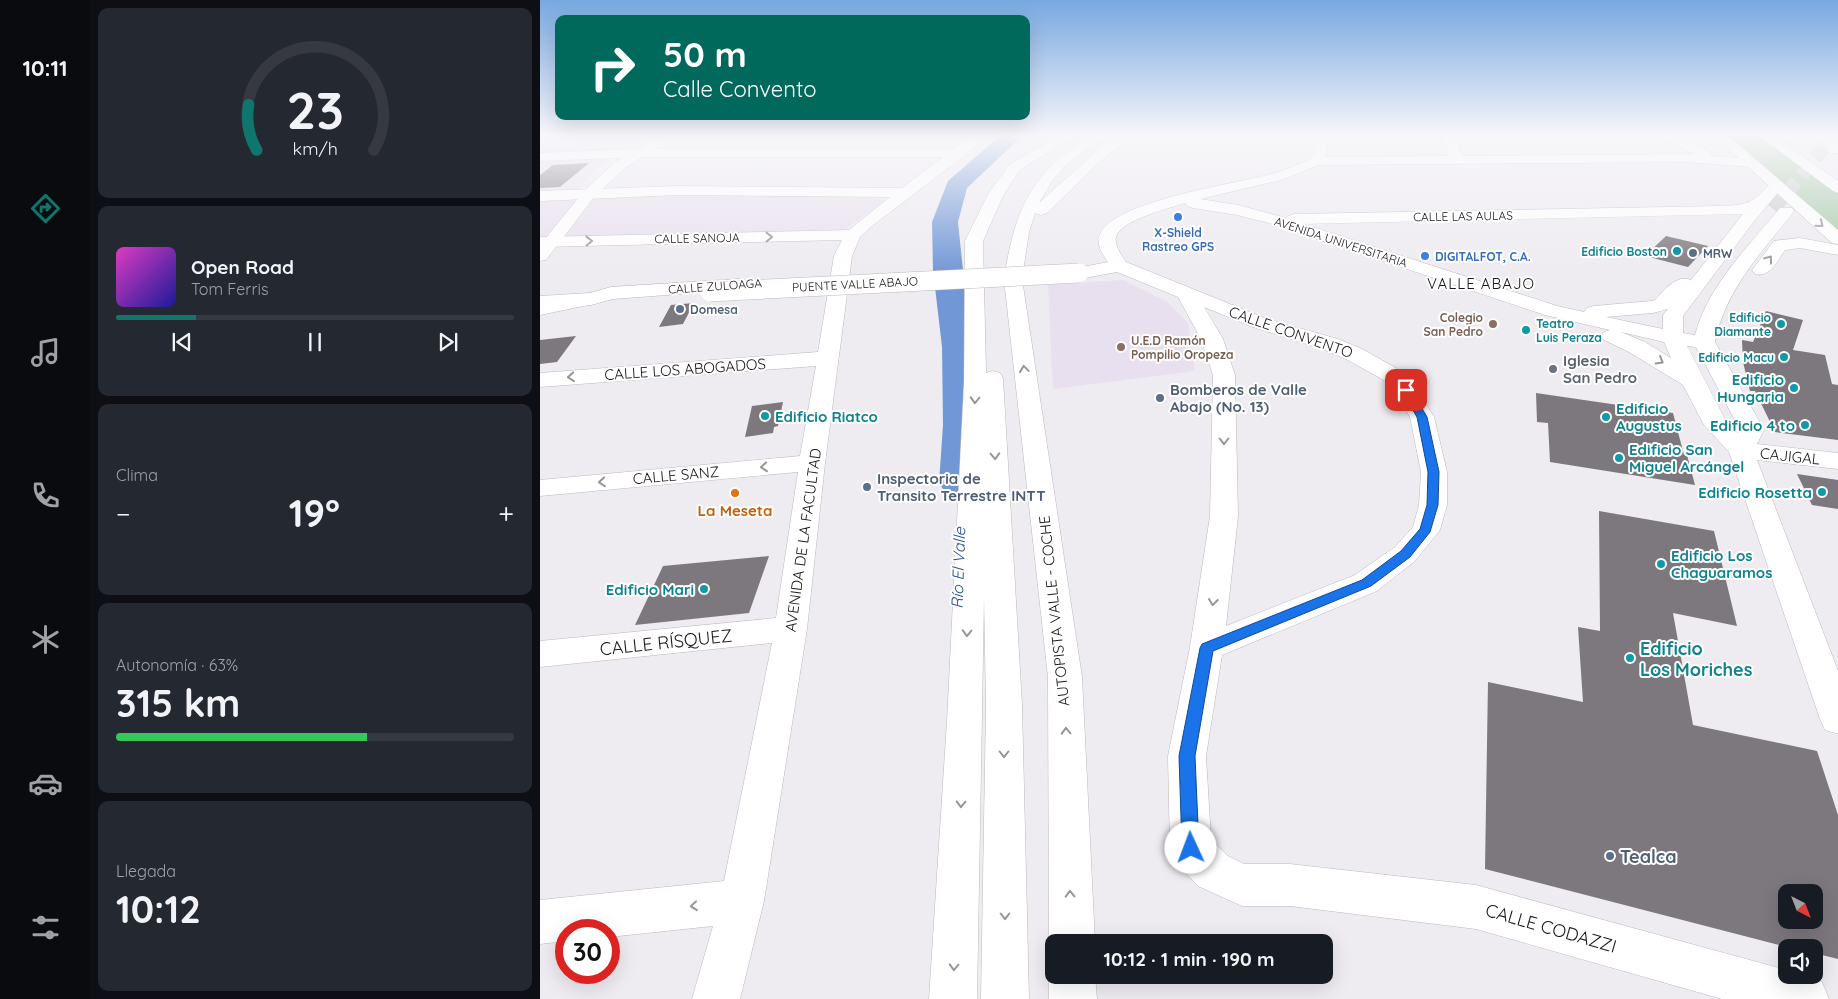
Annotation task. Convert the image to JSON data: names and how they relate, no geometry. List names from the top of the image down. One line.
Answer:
{"streets":{"main road":["CALLE LAS AULAS","CALLE SANOJA","AVENIDA UNIVERSITARIA","PUENTE VALLE ABAJO","CALLE ZULOAGA","CALLE CONVENTO","CALLE LOS ABOGADOS","CAJIGAL","CALLE SANZ","AVENIDA DE LA FACULTAD","AUTOPISTA VALLE - COCHE","CALLE RÍSQUEZ","CALLE CODAZZI"]},"crossings":[["CALLE LAS AULAS","AVENIDA UNIVERSITARIA"],["CALLE SANOJA","AVENIDA DE LA FACULTAD"],["PUENTE VALLE ABAJO","CALLE ZULOAGA"],["PUENTE VALLE ABAJO","CALLE CONVENTO"],["CALLE ZULOAGA","AVENIDA DE LA FACULTAD"],["CALLE CONVENTO","CALLE CODAZZI"],["CALLE LOS ABOGADOS","AVENIDA DE LA FACULTAD"],["CALLE SANZ","AVENIDA DE LA FACULTAD"],["AVENIDA DE LA FACULTAD","CALLE RÍSQUEZ"]],"districts":["VALLE ABAJO"],"water":["Río El Valle"],"places":["X-Shield Rastreo GPS","Edificio Boston","MRW","DIGITALFOT, C.A.","Domesa","Colegio San Pedro","Edificio Diamante","Teatro Luis Peraza","U.E.D Ramón Pompilio Oropeza","Edificio Macu","Iglesia San Pedro","Edificio Hungaria","Bomberos de Valle Abajo (No. 13)","Edificio Riatco","Edificio Augustus","Edificio 4 to","Edificio San Miguel Arcángel","Inspectoria de Transito Terrestre INTT","Edificio Rosetta","La Meseta","Edificio Los Chaguaramos","Edificio Mari","Edificio Los Moriches","Tealca"],"north":"bottom right","page":{"tabs":"10:11","turn":["50 m","Calle Convento"],"song":["Open Road","Tom Ferris"],"tile":["Clima",["Autonomía · 63%","315 km"],["Llegada","10:12"]],"heat":["−","19°","+"],"limit":"30","trip":"10:12 · 1 min · 190 m","gauge":["23","km/h"]}}
